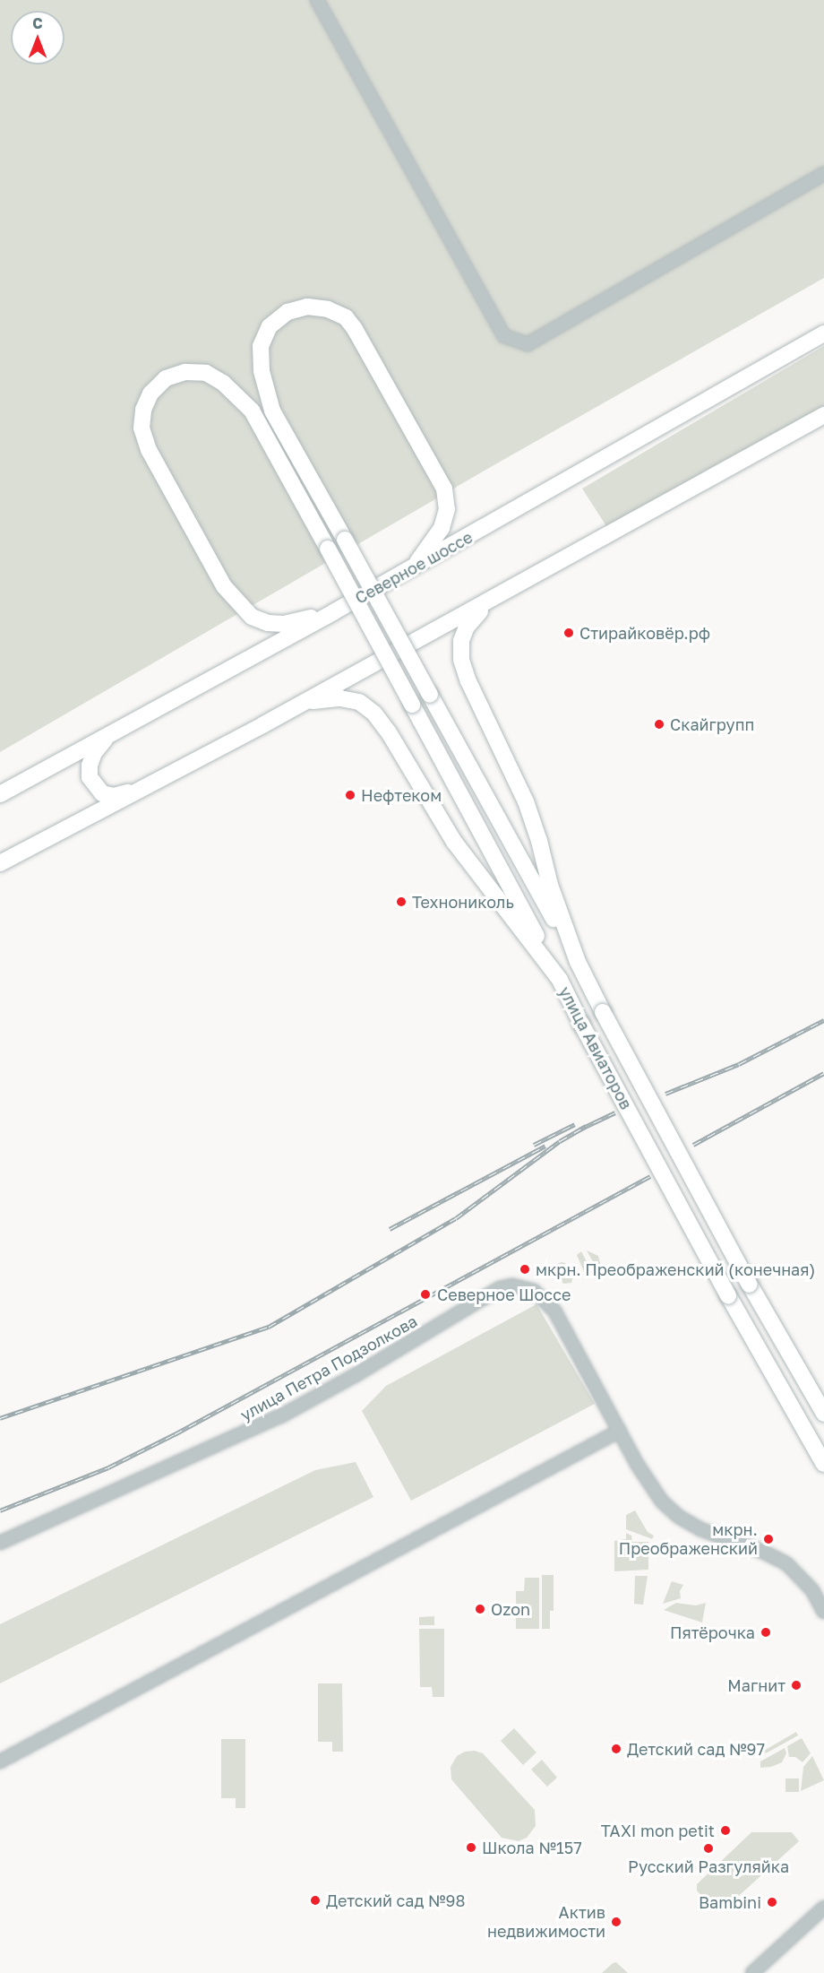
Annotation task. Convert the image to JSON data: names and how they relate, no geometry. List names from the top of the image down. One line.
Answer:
{"streets":{"main road":["Северное шоссе","улица Авиаторов"],"street":["улица Петра Подзолкова"]},"places":["Стирайковёр.рф","Скайгрупп","Нефтеком","Технониколь","мкрн. Преображенский (конечная)","Северное Шоссе","мкрн. Преображенский","Ozon","Пятёрочка","Магнит","Детский сад №97","TAXI mon petit","Школа №157","Русский Разгуляйка","Детский сад №98","Bambini","Актив недвижимости"],"north":"top"}
